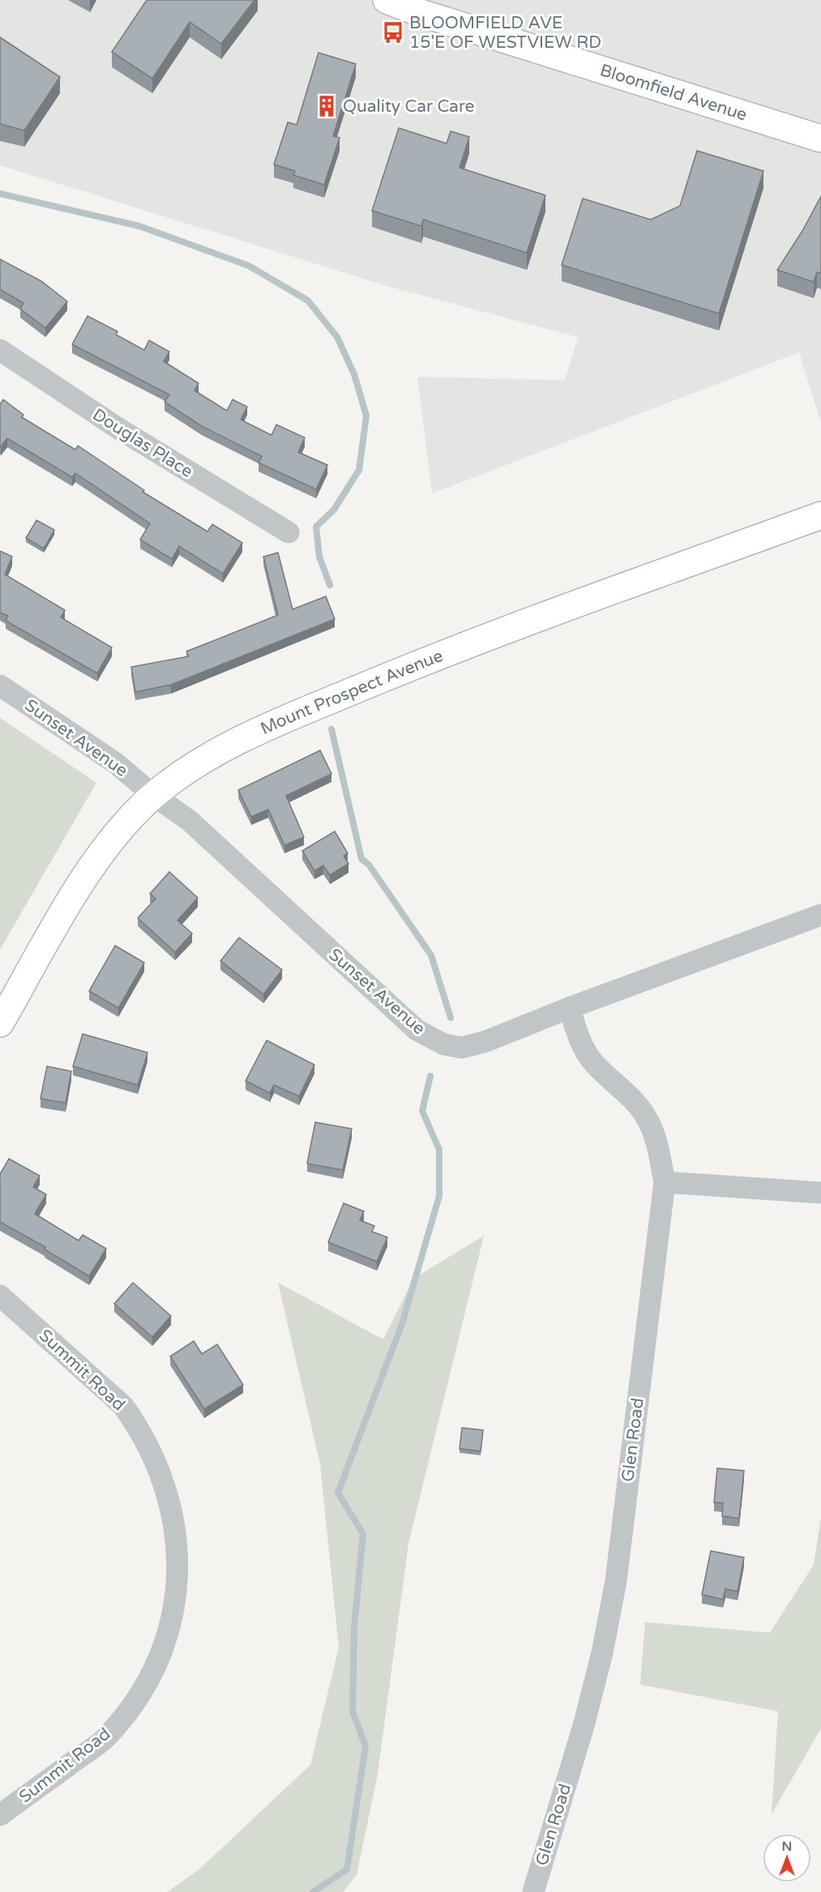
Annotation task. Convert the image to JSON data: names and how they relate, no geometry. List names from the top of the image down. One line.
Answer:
{"streets":{"main road":["Bloomfield Avenue","Mount Prospect Avenue"],"street":["Douglas Place","Sunset Avenue","Summit Road","Glen Road"]},"crossings":[["Mount Prospect Avenue","Sunset Avenue"],["Sunset Avenue","Glen Road"]],"places":{"bus stop":["BLOOMFIELD AVE 15'E OF WESTVIEW RD"],"building":["Quality Car Care"]},"north":"top"}
